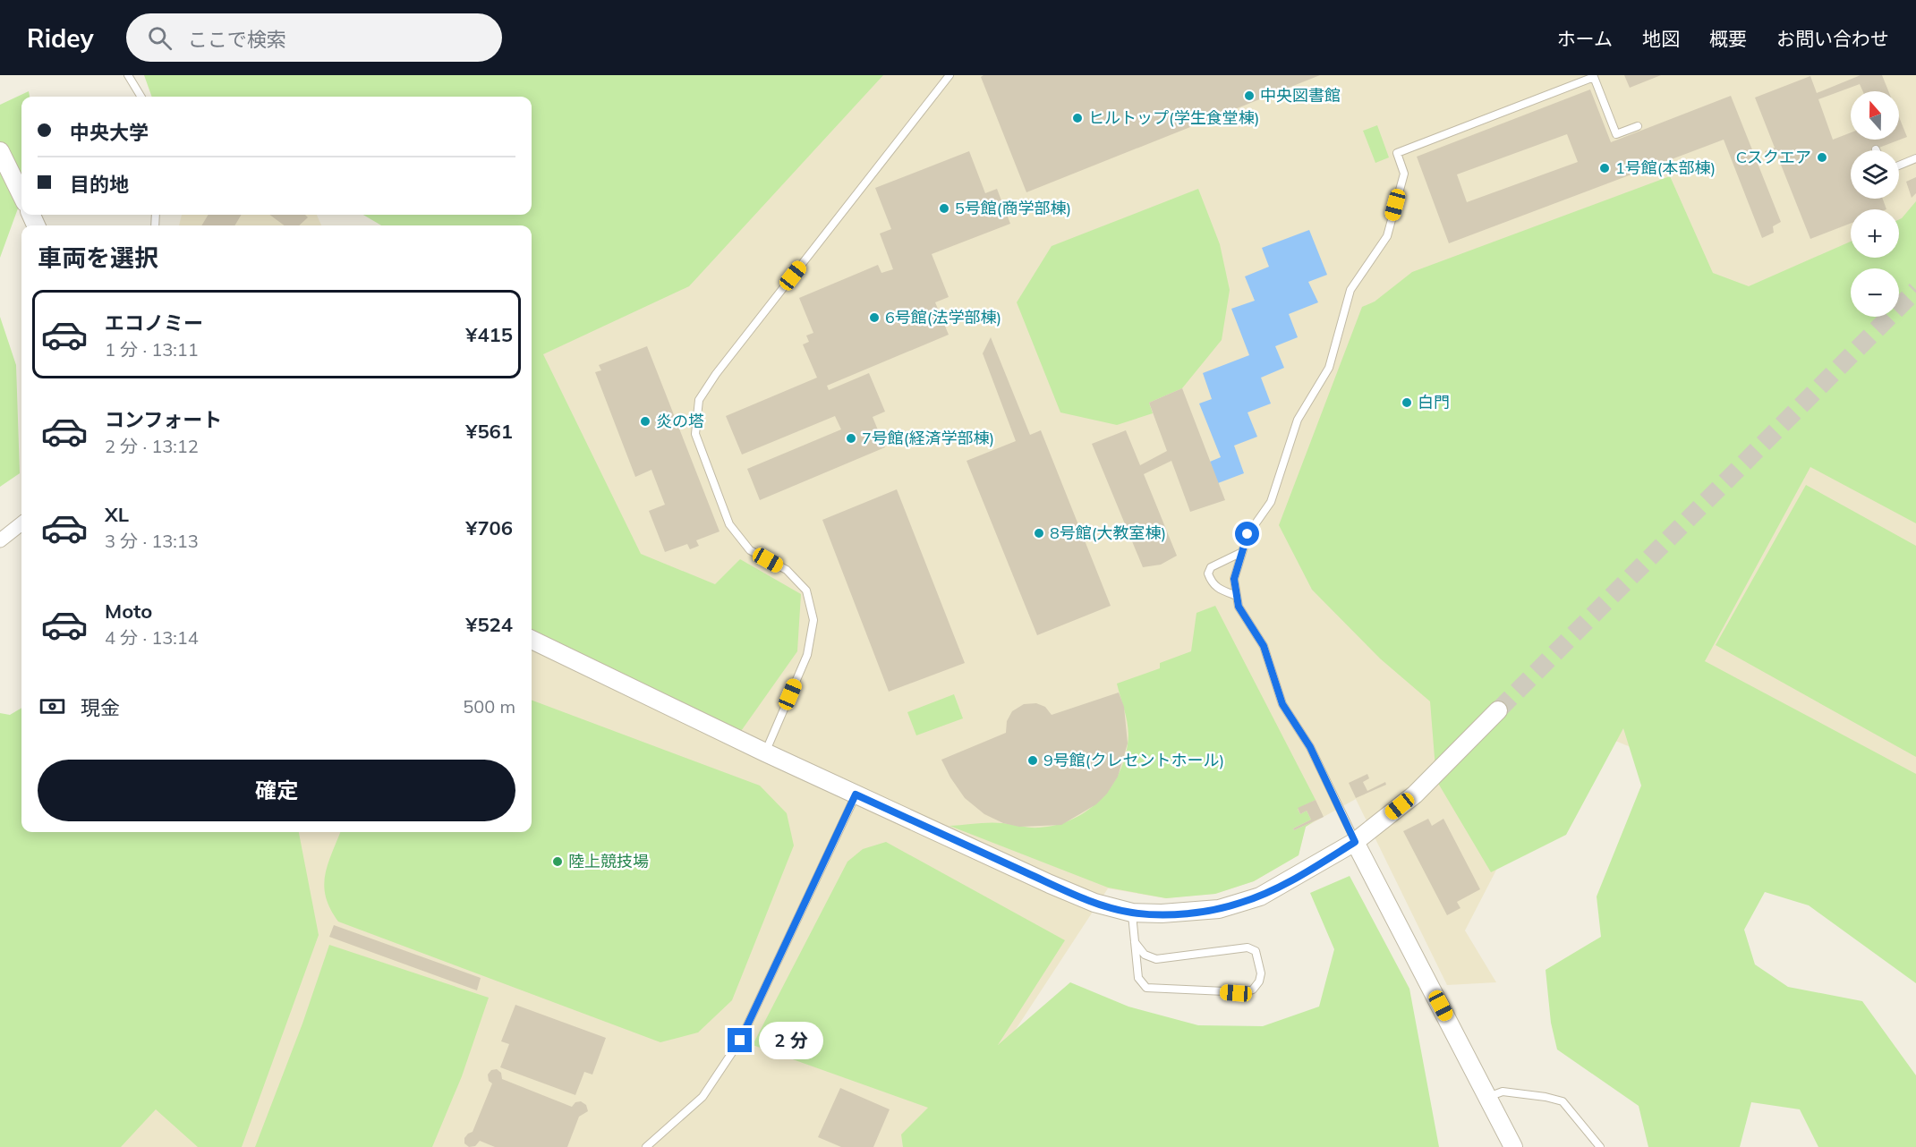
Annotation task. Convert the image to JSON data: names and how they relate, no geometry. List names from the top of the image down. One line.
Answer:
{"places":["中央図書館","ヒルトップ(学生食堂棟)","Cスクエア","1号館(本部棟)","5号館(商学部棟)","6号館(法学部棟)","白門","炎の塔","7号館(経済学部棟)","8号館(大教室棟)","9号館(クレセントホール)","陸上競技場"],"north":"top","page":{"header":"Ridey","search":"ここで検索","nav":["ホーム","地図","概要","お問い合わせ"],"map_buttons":["+","−"],"banner":["中央大学","目的地"],"heading":"車両を選択","list":[{"name":"エコノミー","note":"1 分 · 13:11","value":"¥415"},{"name":"コンフォート","note":"2 分 · 13:12","value":"¥561"},{"name":"XL","note":"3 分 · 13:13","value":"¥706"},{"name":"Moto","note":"4 分 · 13:14","value":"¥524"}],"pay":["現金","500 m"],"buttons":"確定","bubble":"2 分"}}
